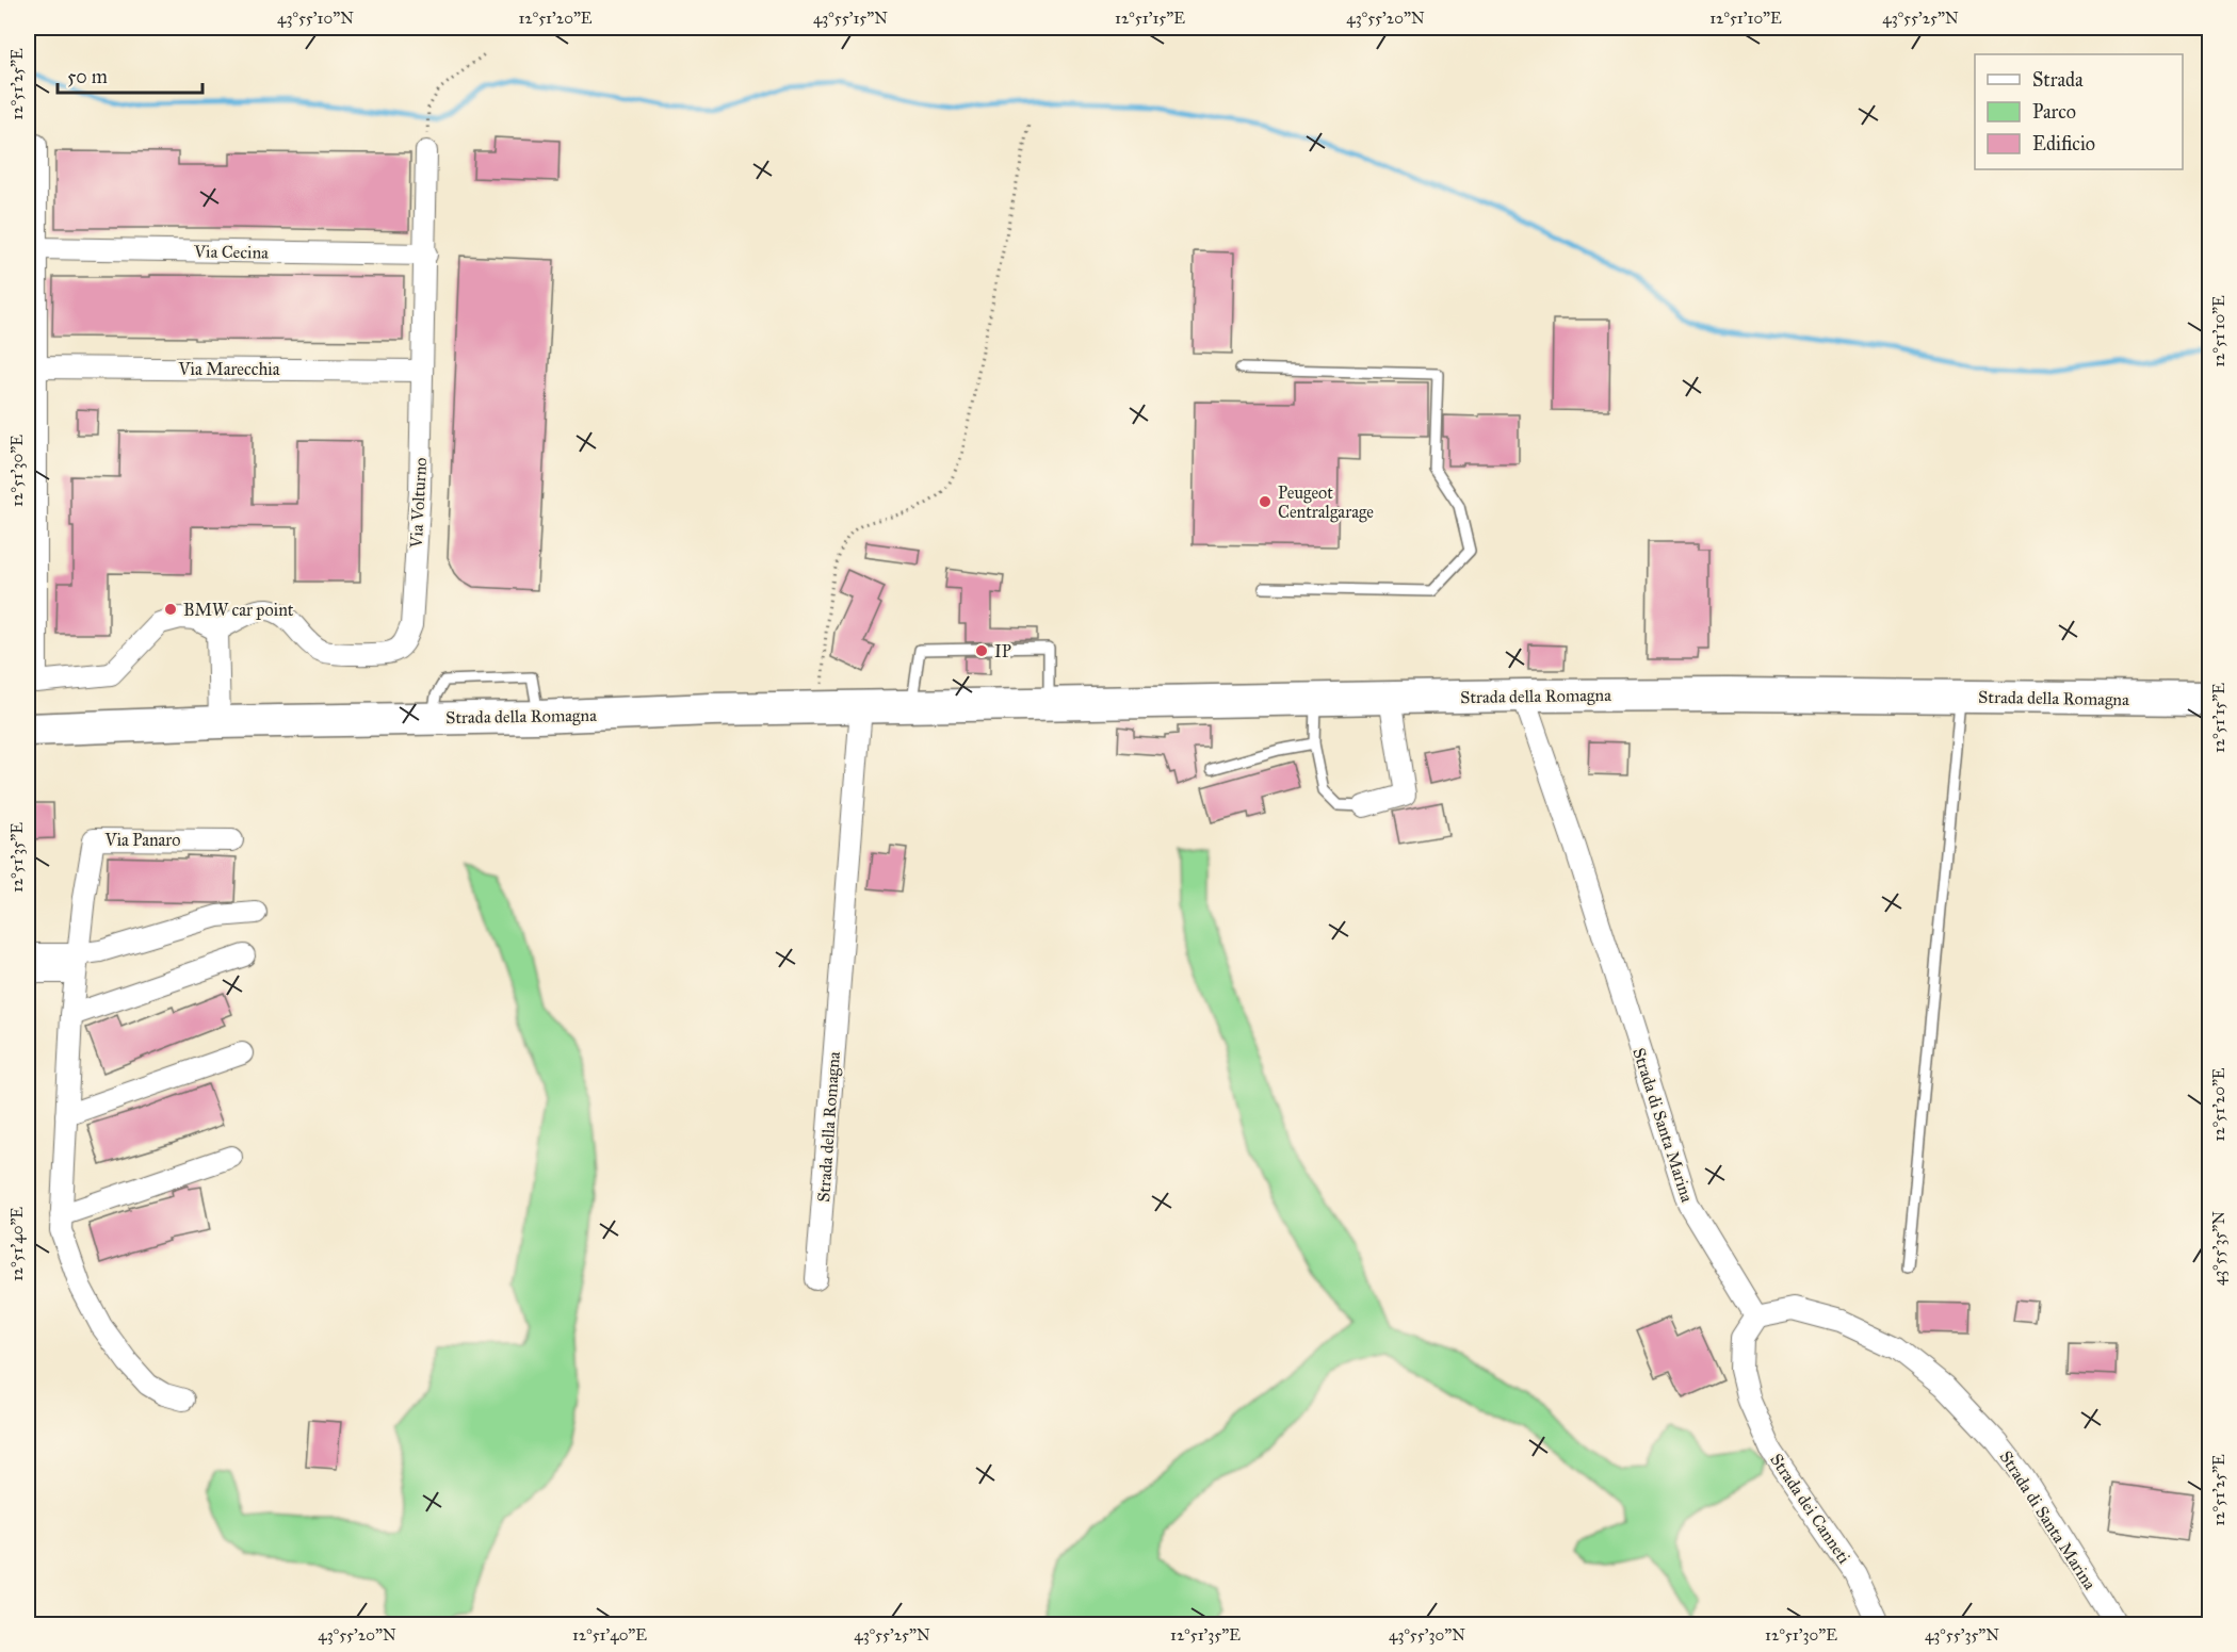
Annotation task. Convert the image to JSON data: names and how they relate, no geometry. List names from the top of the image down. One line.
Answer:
{"streets":{"main road":["Strada della Romagna"],"street":["Via Cecina","Via Marecchia","Via Volturno","Via Panaro","Strada di Santa Marina","Strada dei Canneti"]},"crossings":[["Via Cecina","Via Volturno"],["Via Marecchia","Via Volturno"],["Strada della Romagna","Strada di Santa Marina"],["Strada di Santa Marina","Strada dei Canneti"]],"places":["Peugeot Centralgarage","BMW car point","IP"],"legend":["Strada","Parco","Edificio"],"scale_bar":"50 m","coordinates":["43°55'10\"N","12°51'20\"E","43°55'15\"N","12°51'15\"E","43°55'20\"N","12°51'10\"E","43°55'25\"N","12°51'25\"E","12°51'30\"E","12°51'35\"E","12°51'40\"E","43°55'35\"N","43°55'30\"N"]}
